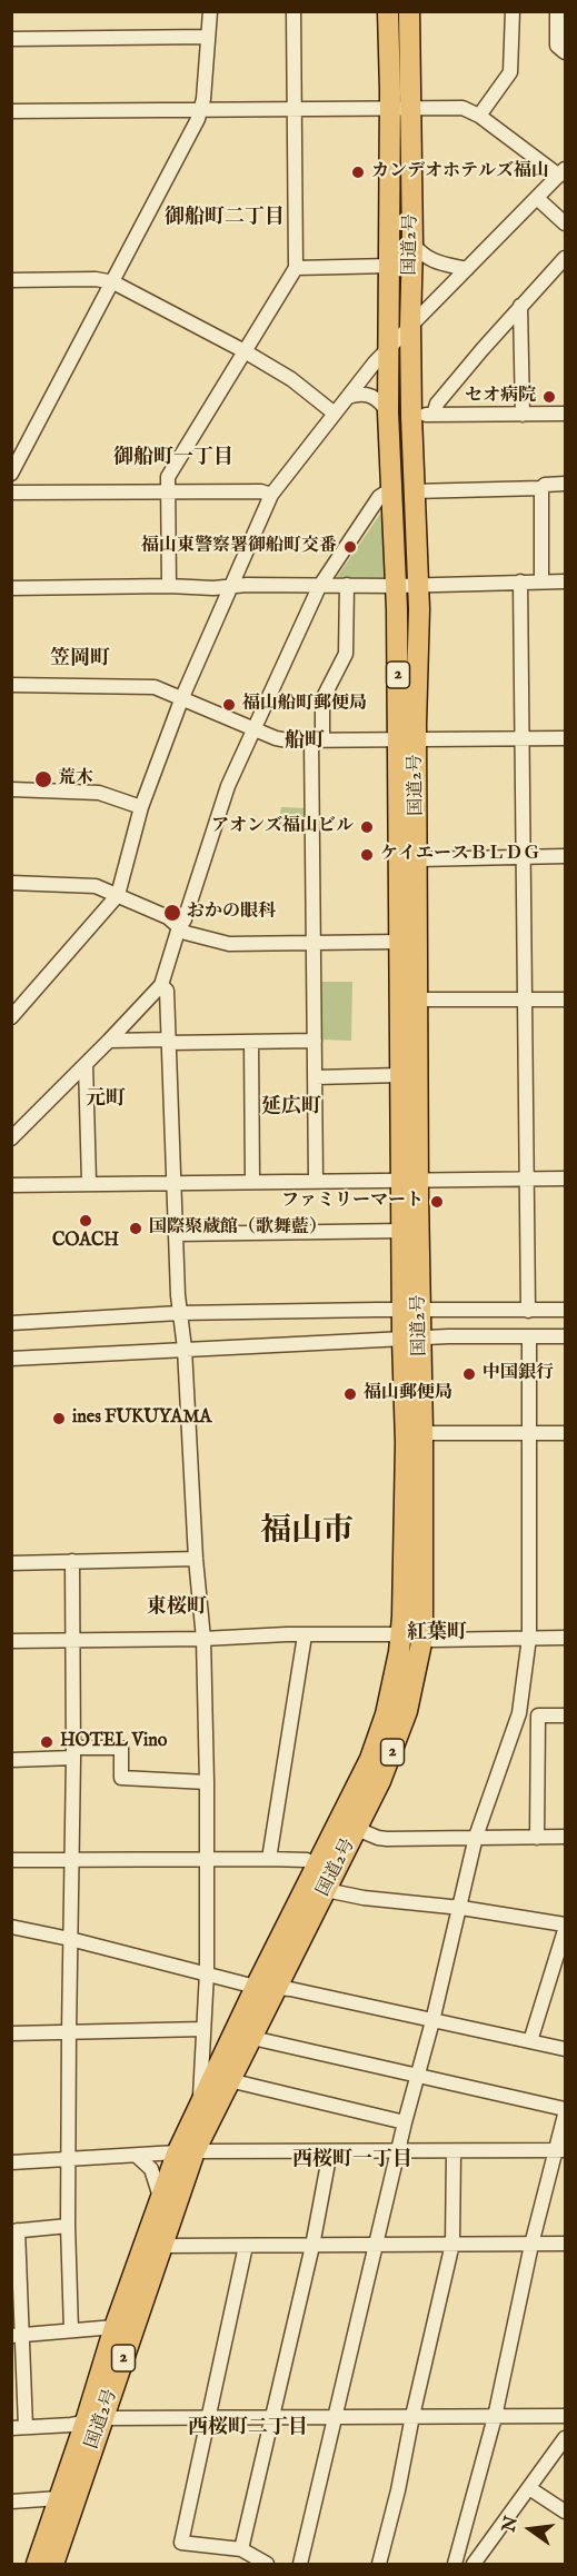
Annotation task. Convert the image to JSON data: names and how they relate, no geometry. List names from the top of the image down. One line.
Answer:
{"streets":{"highway":["国道2号","2"]},"districts":["御船町二丁目","御船町一丁目","笠岡町","船町","元町","延広町","福山市","東桜町","紅葉町","西桜町一丁目","西桜町二丁目"],"places":["カンデオホテルズ福山","セオ病院","福山東警察署御船町交番","福山船町郵便局","荒木","アオンズ福山ビル","ケイエースＢＬＤＧ","おかの眼科","ファミリーマート","COACH","国際聚蔵館（歌舞藍）","中国銀行","福山郵便局","ines FUKUYAMA","HOTEL Vino"],"north":"left"}
